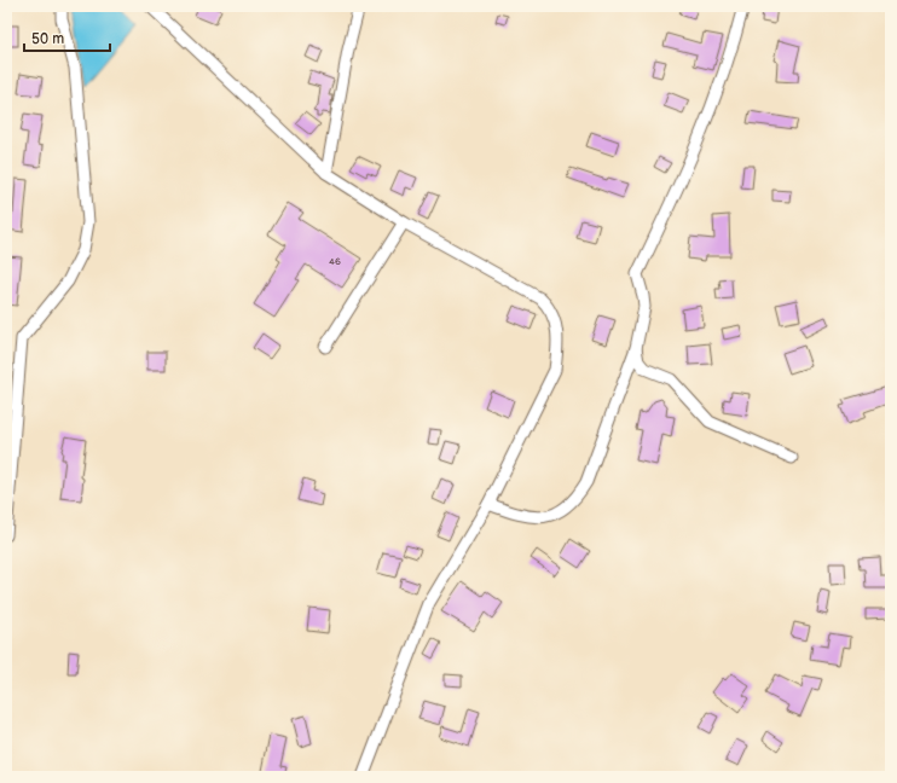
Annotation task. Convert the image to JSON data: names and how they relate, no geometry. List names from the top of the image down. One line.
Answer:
{"house_numbers":["46"],"scale_bar":"50 m"}
